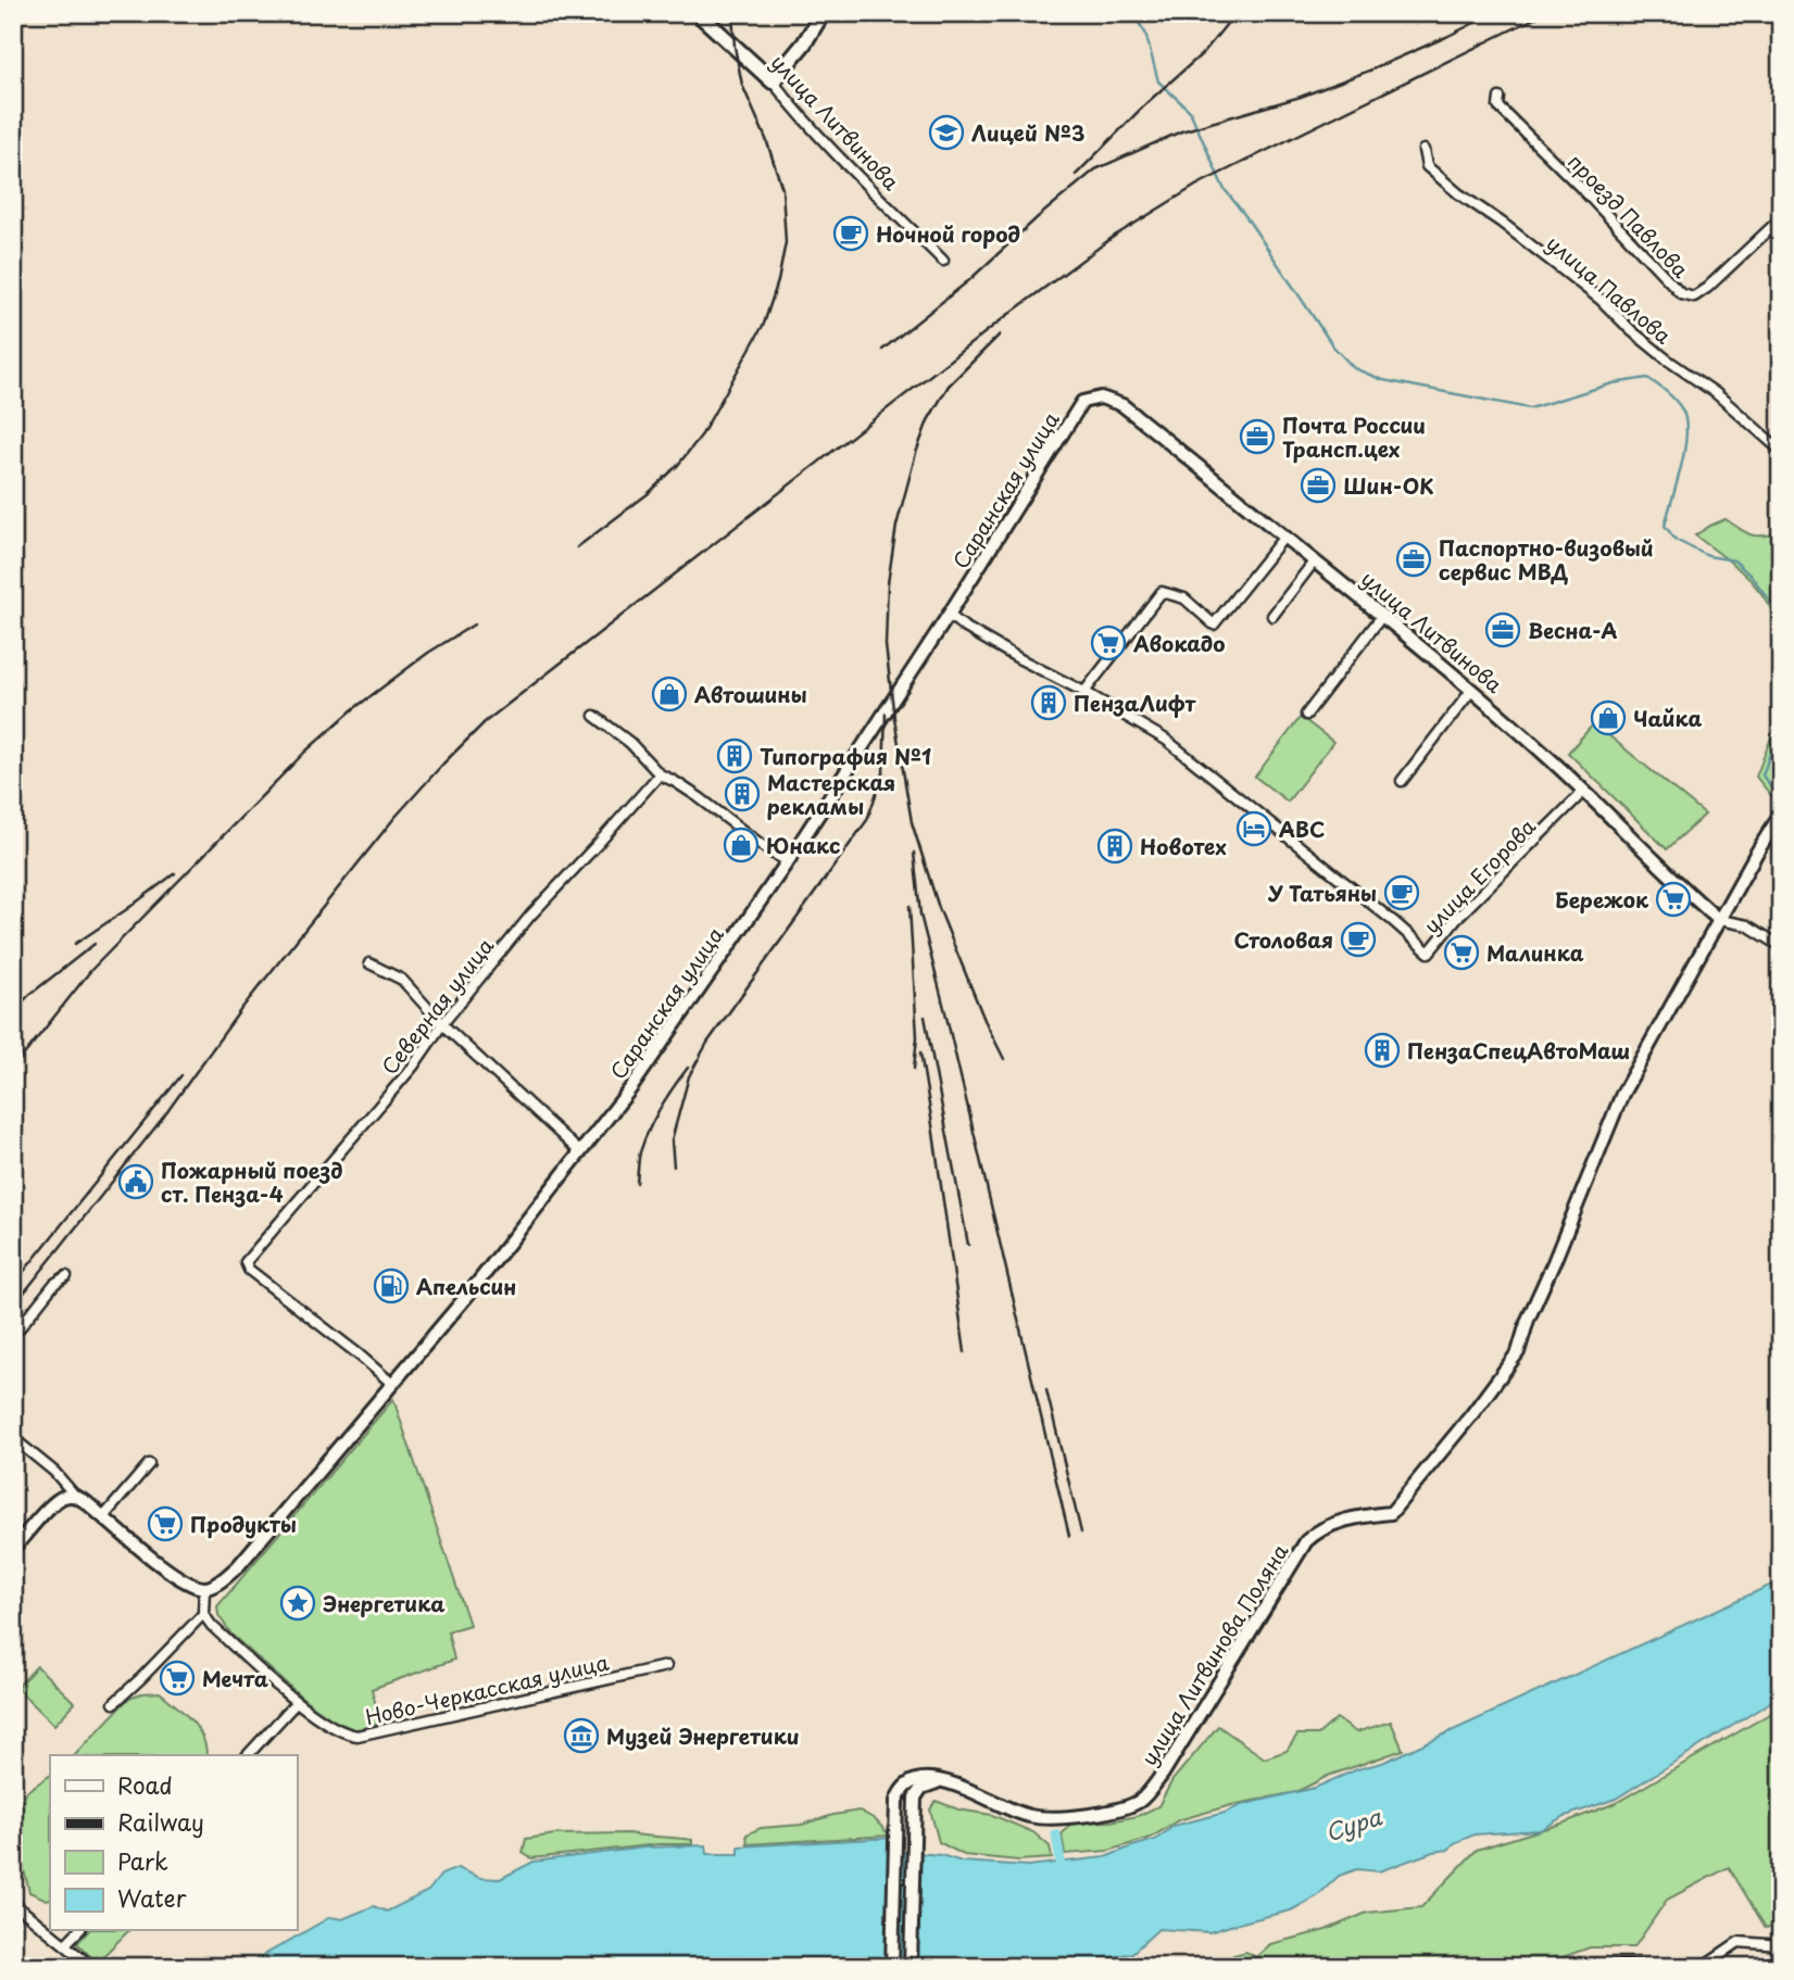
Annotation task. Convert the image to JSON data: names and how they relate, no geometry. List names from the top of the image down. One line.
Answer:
{"streets":{"main road":["улица Литвинова","Саранская улица","улица Литвинова Поляна"],"street":["проезд Павлова","улица Павлова","улица Егорова","Северная улица","Ново-Черкасская улица"]},"crossings":[["улица Литвинова","Саранская улица"],["улица Литвинова","улица Егорова"],["улица Литвинова","улица Литвинова Поляна"],["Саранская улица","улица Егорова"],["Саранская улица","Северная улица"]],"water":["Сура"],"places":{"school or university":["Лицей №3"],"cafe":["Ночной город","У Татьяны","Столовая"],"office":["Почта России Трансп.цех","Шин-ОК","Паспортно-визовый сервис МВД","Весна-А"],"supermarket":["Авокадо","Бережок","Малинка","Продукты","Мечта"],"shop":["Автошины","Чайка","Юнакс"],"building":["ПензаЛифт","Типография №1","Мастерская рекламы","Новотех","ПензаСпецАвтоМаш"],"hotel":["ABC"],"public building":["Пожарный поезд ст. Пенза-4"],"fuel station":["Апельсин"],"place":["Энергетика"],"museum":["Музей Энергетики"]},"legend":["Road","Railway","Park","Water"]}
